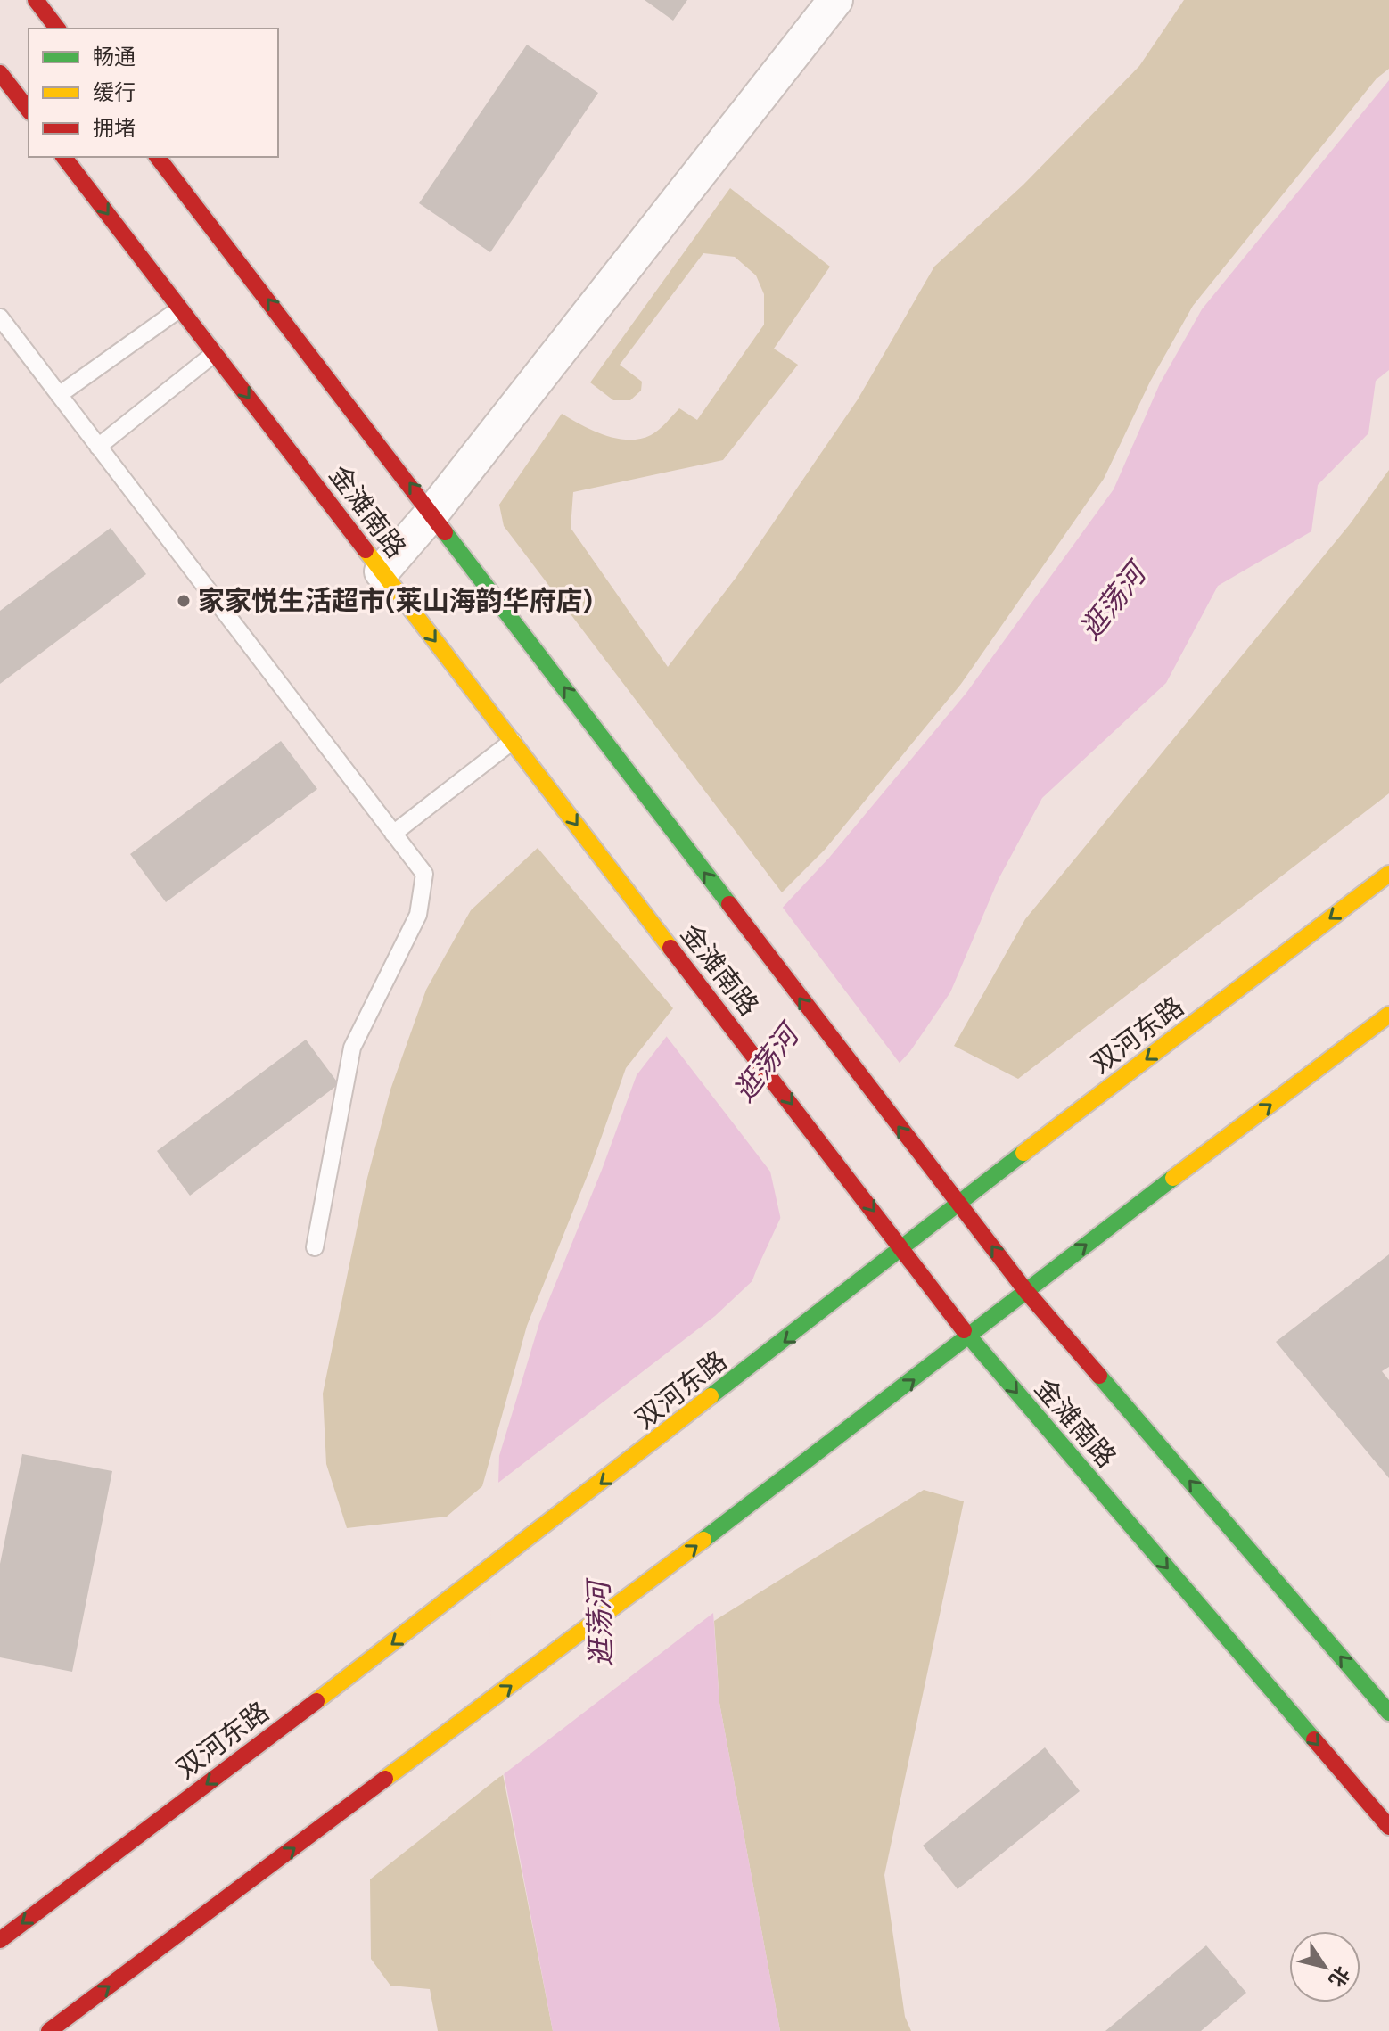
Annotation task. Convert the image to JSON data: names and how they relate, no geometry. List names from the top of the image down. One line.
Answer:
{"streets":{"street":["金滩南路","双河东路"]},"crossings":[["金滩南路","双河东路"]],"water":["逛荡河"],"places":["家家悦生活超市(莱山海韵华府店)"],"legend":["畅通","缓行","拥堵"],"north":"bottom right"}
